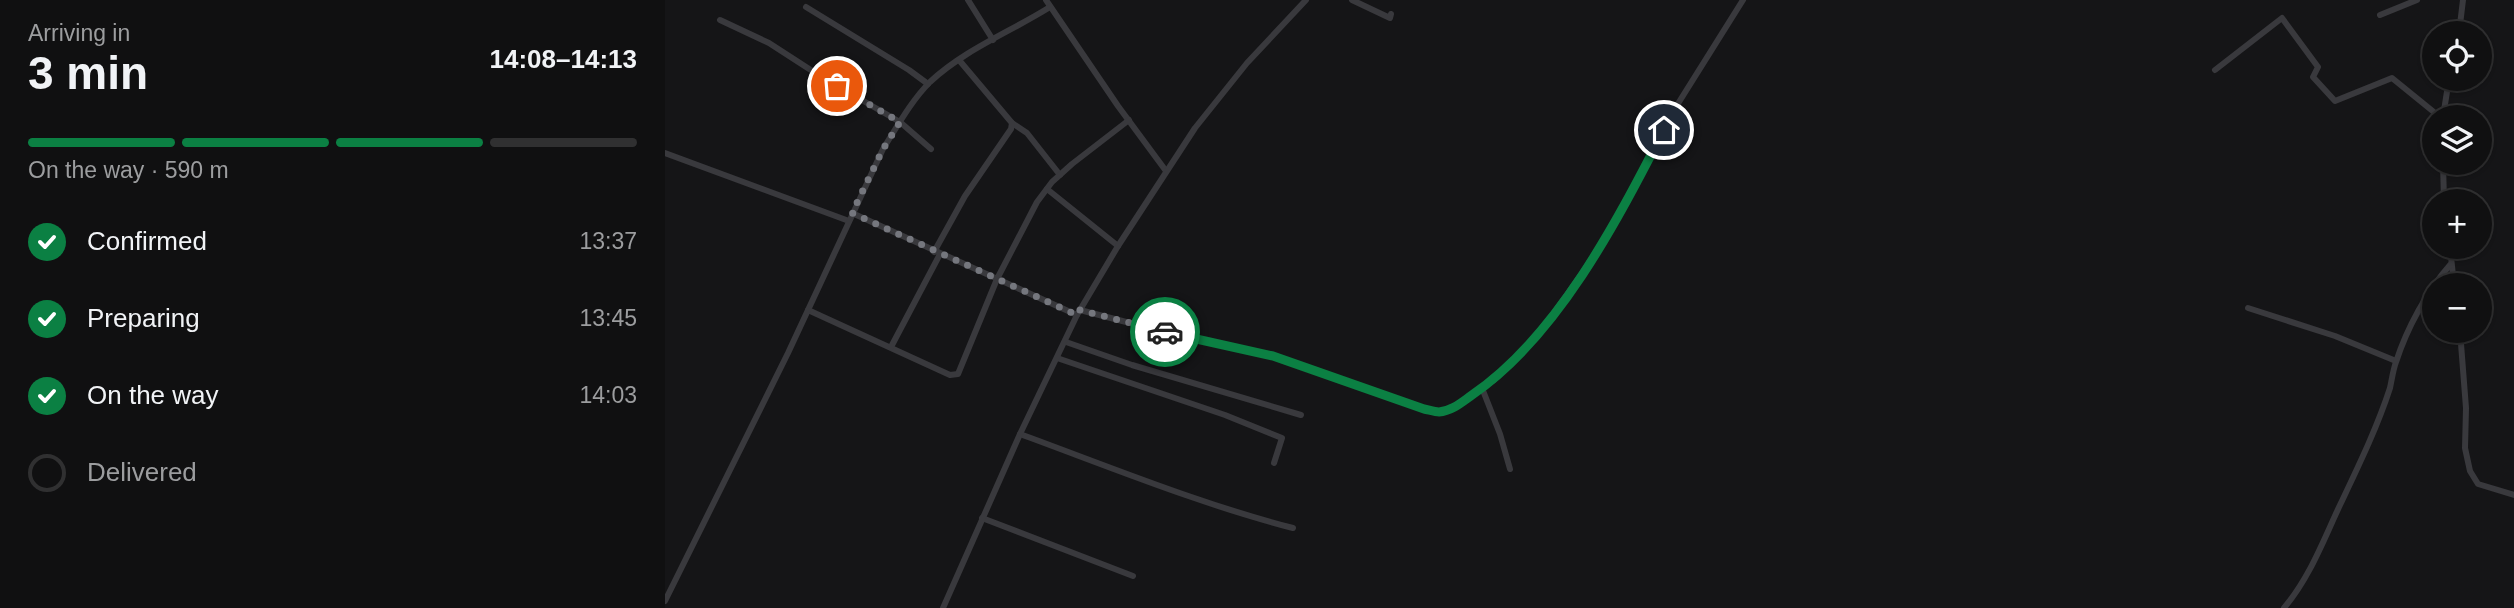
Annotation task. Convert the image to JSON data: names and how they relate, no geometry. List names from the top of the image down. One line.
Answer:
{"page":{"heading":["3 min","Arriving in","14:08–14:13"],"map_buttons":["+","−"],"bar":"On the way · 590 m","list":[["Confirmed","13:37"],["Preparing","13:45"],["On the way","14:03"],"Delivered"]}}
